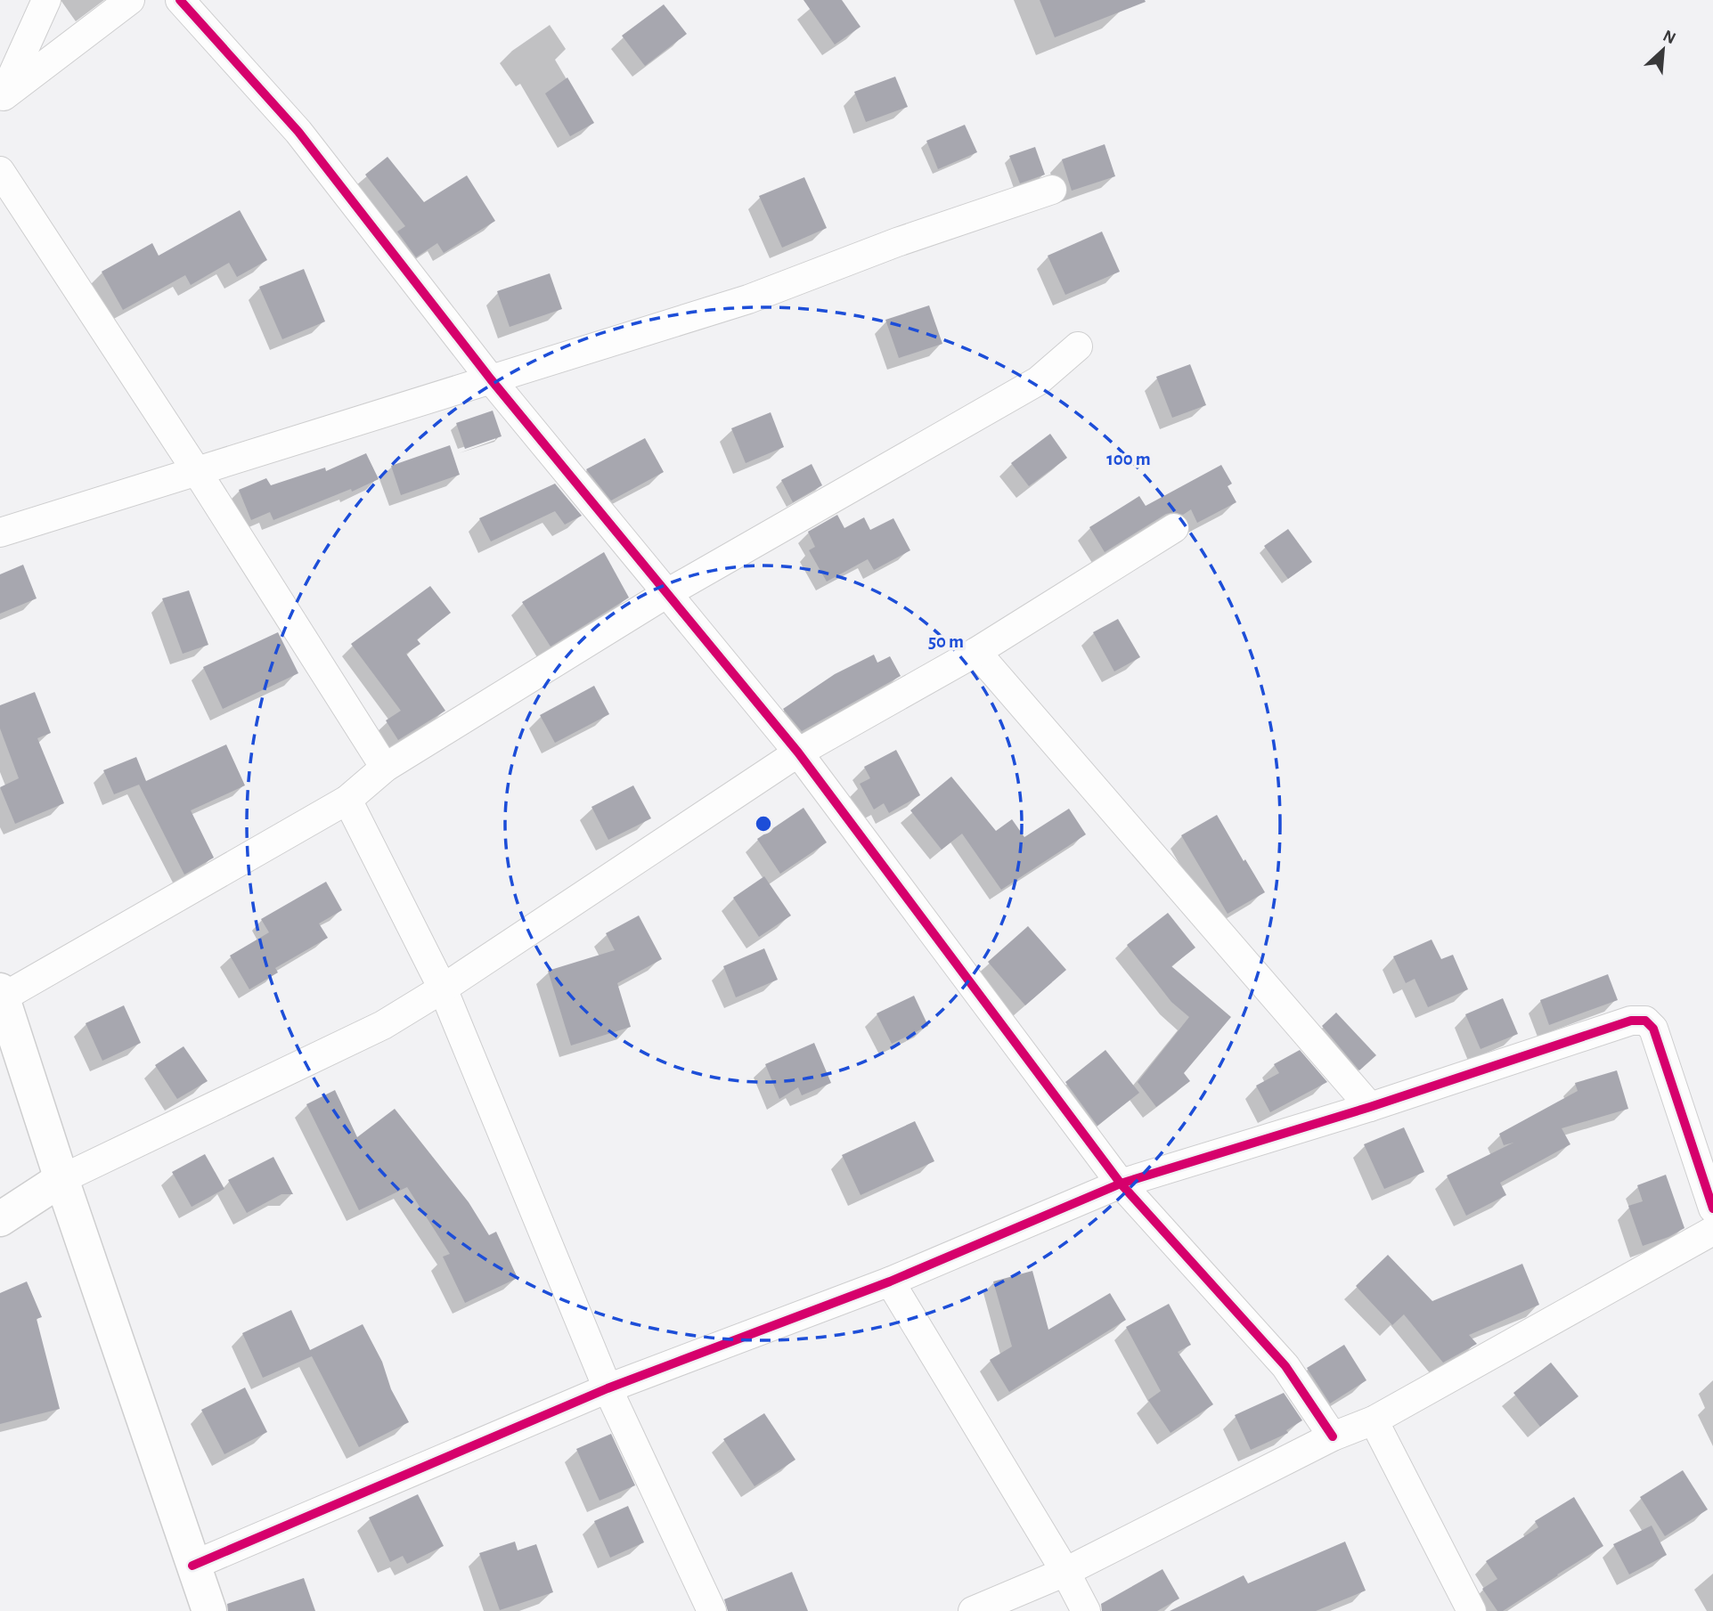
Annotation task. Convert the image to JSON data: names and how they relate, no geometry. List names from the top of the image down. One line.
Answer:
{"north":"top right","rings":["100 m","50 m"]}
